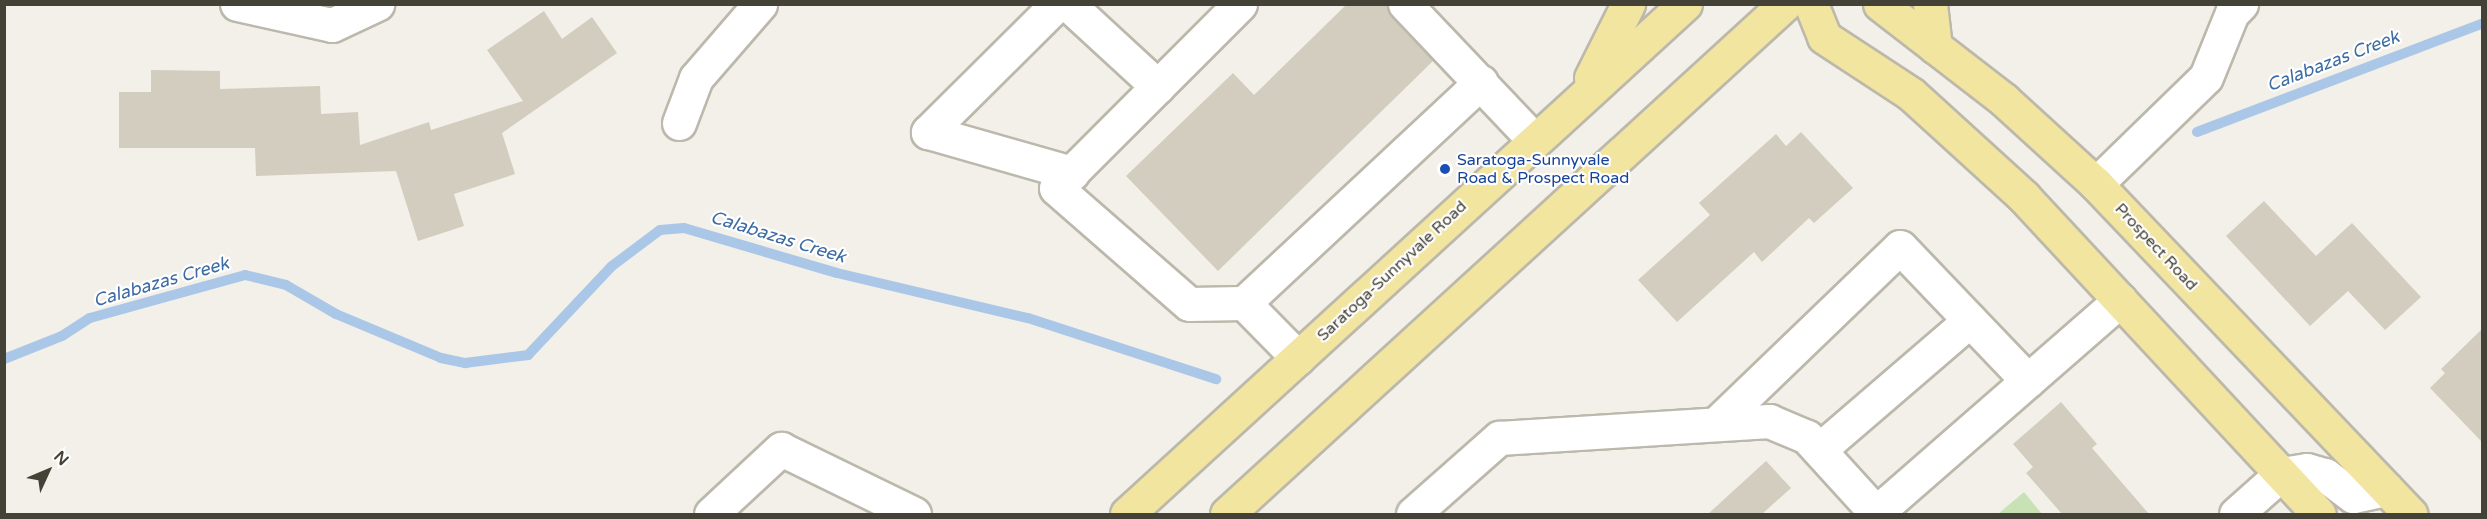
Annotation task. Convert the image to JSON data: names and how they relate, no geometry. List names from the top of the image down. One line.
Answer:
{"streets":{"main road":["Prospect Road","Saratoga-Sunnyvale Road"]},"water":["Calabazas Creek"],"places":["Saratoga-Sunnyvale Road & Prospect Road"],"north":"top right"}
